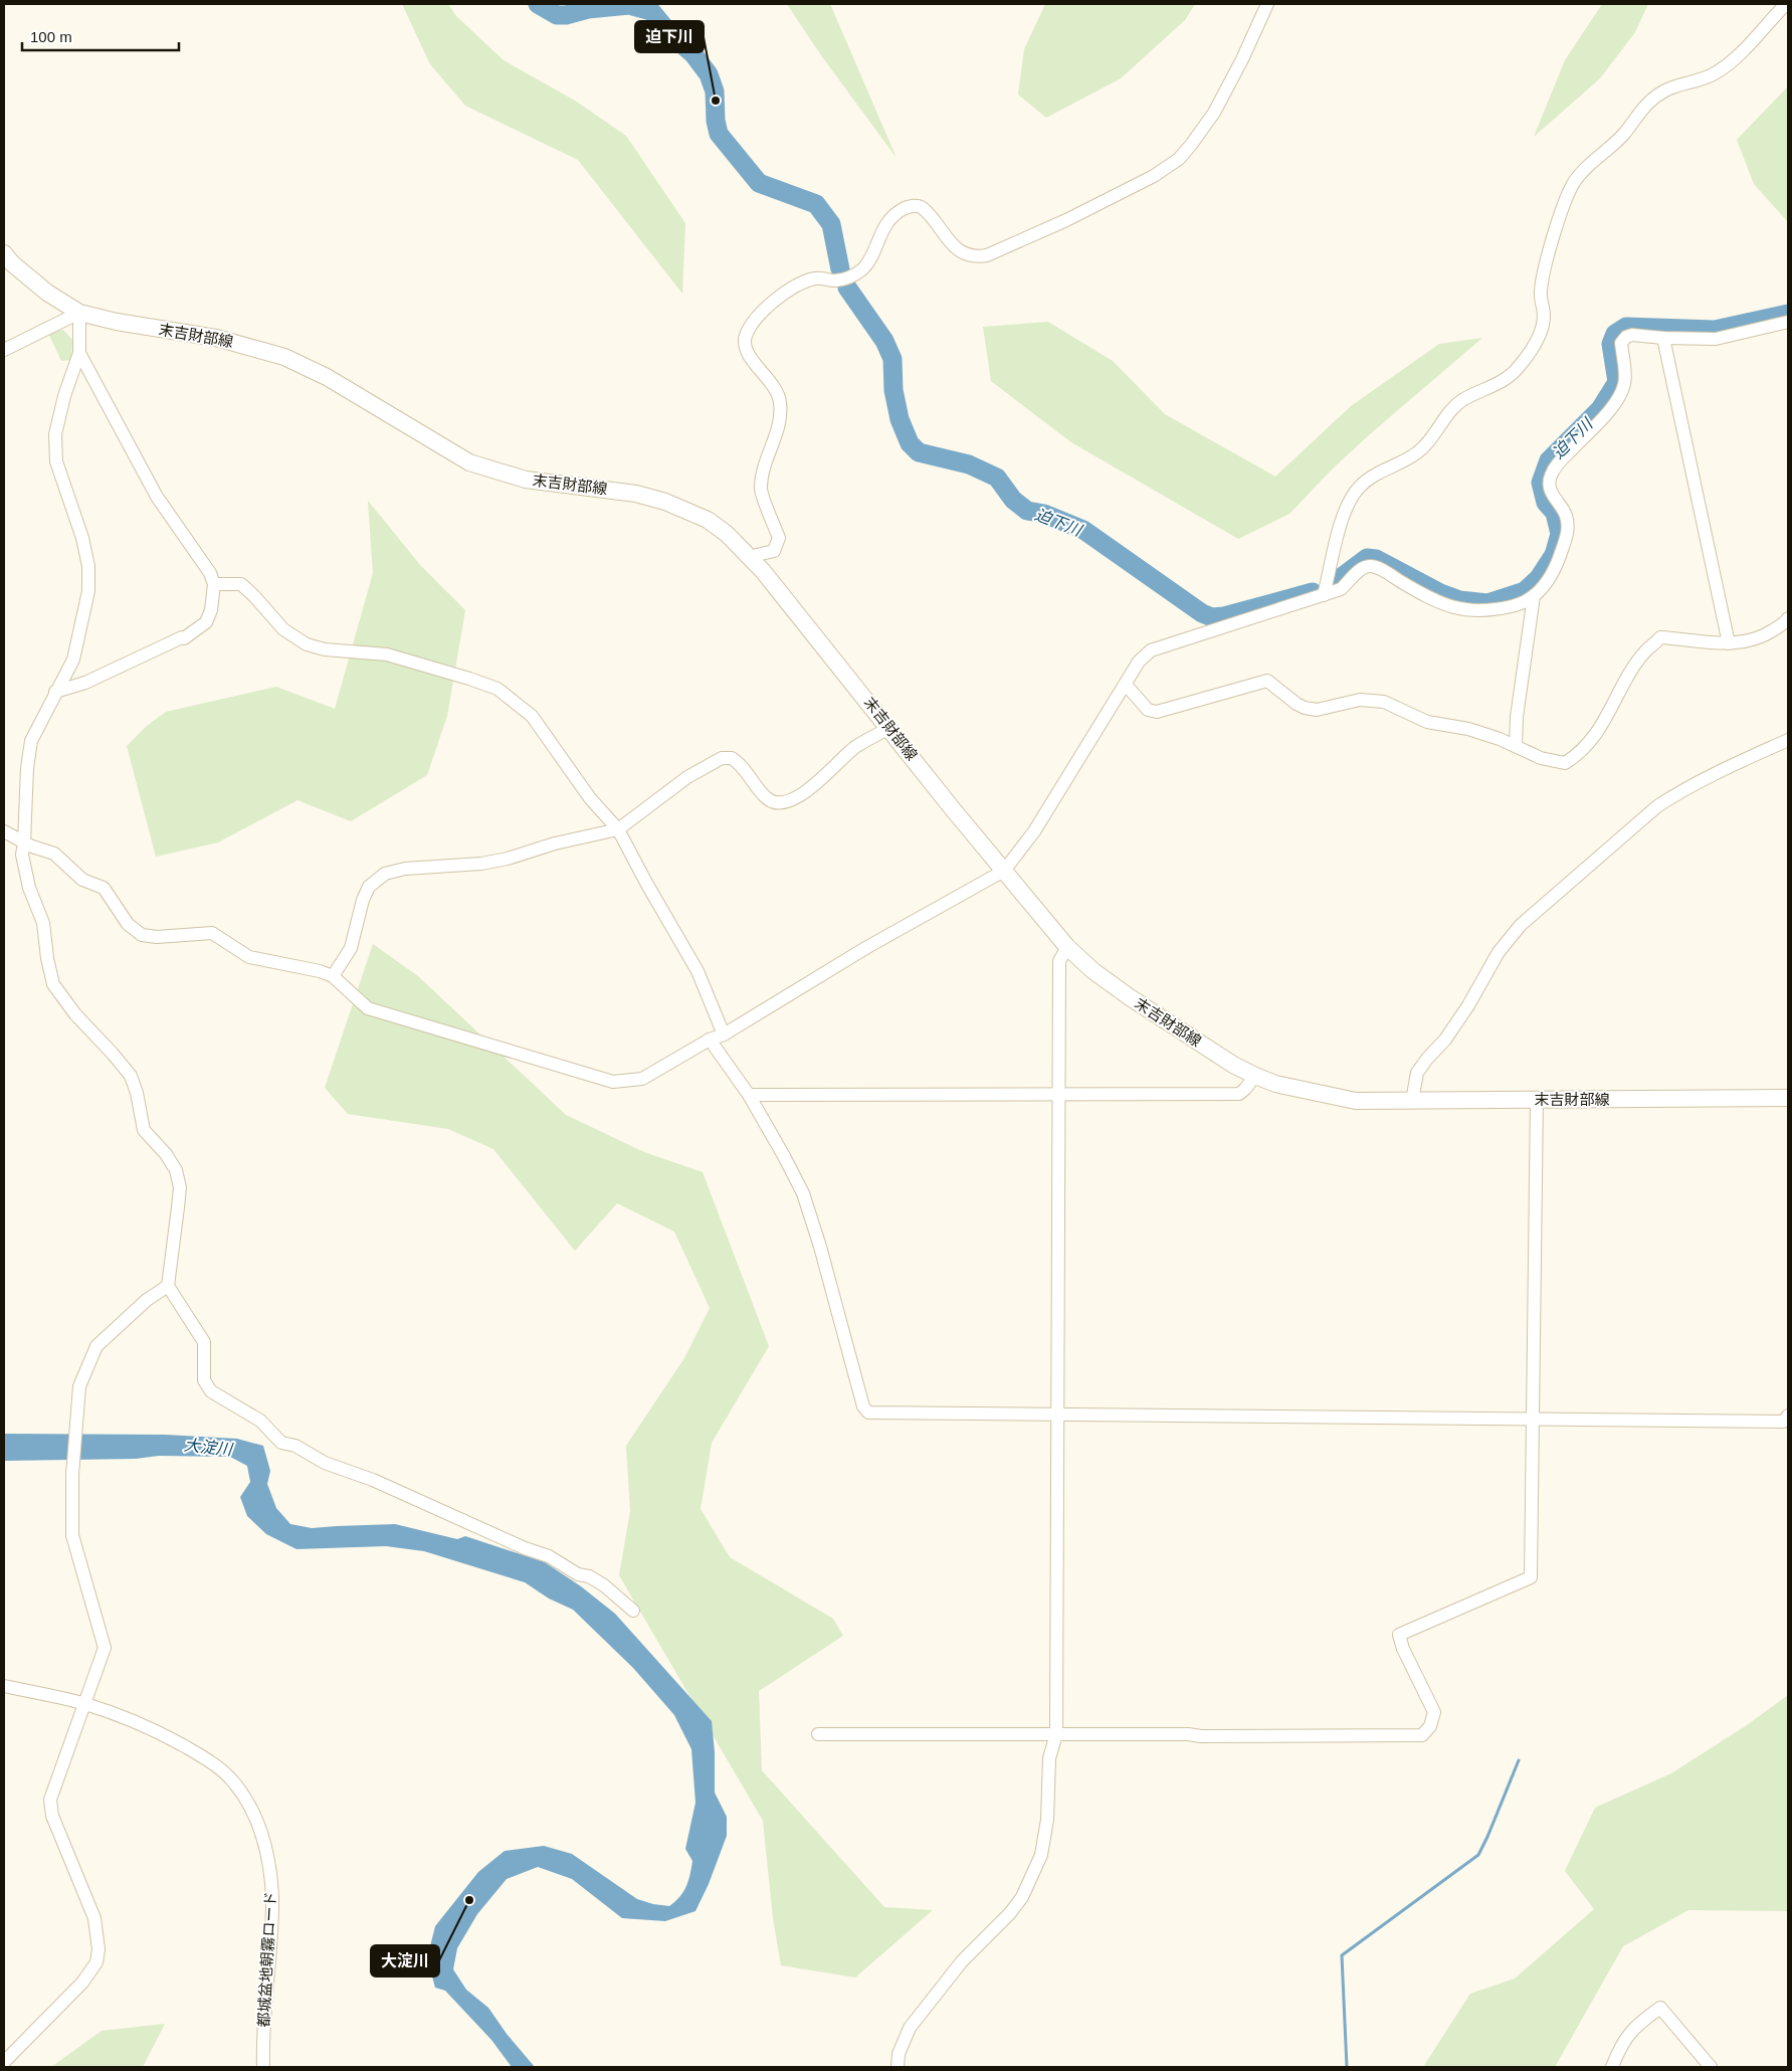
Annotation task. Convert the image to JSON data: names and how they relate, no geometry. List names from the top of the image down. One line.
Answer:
{"streets":{"main road":["末吉財部線"],"street":["都城盆地朝霧ロード"]},"water":["迫下川","大淀川"],"places":["迫下川","大淀川"],"scale_bar":"100 m"}
